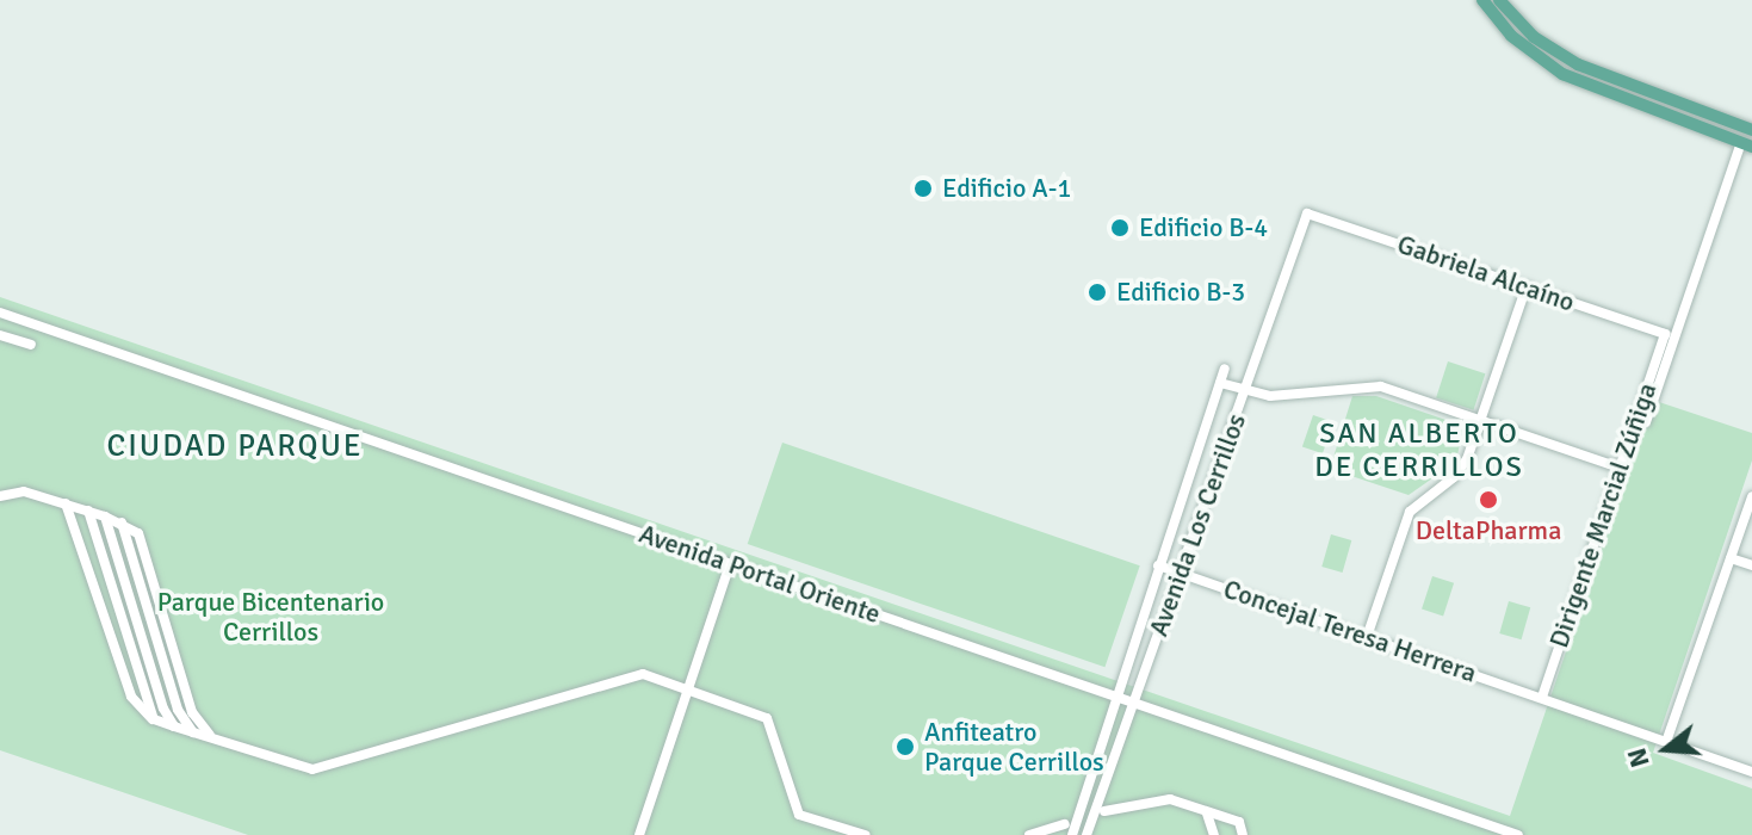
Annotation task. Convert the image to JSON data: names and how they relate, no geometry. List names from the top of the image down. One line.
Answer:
{"streets":{"street":["Gabriela Alcaíno","Dirigente Marcial Zúñiga","Avenida Los Cerrillos","Avenida Portal Oriente","Concejal Teresa Herrera"]},"crossings":[["Gabriela Alcaíno","Dirigente Marcial Zúñiga"],["Gabriela Alcaíno","Avenida Los Cerrillos"],["Dirigente Marcial Zúñiga","Concejal Teresa Herrera"],["Avenida Los Cerrillos","Avenida Portal Oriente"],["Avenida Los Cerrillos","Concejal Teresa Herrera"]],"districts":["SAN ALBERTO DE CERRILLOS","CIUDAD PARQUE"],"parks":["Parque Bicentenario Cerrillos"],"places":["Edificio A-1","Edificio B-4","Edificio B-3","DeltaPharma","Anfiteatro Parque Cerrillos"],"north":"left"}
